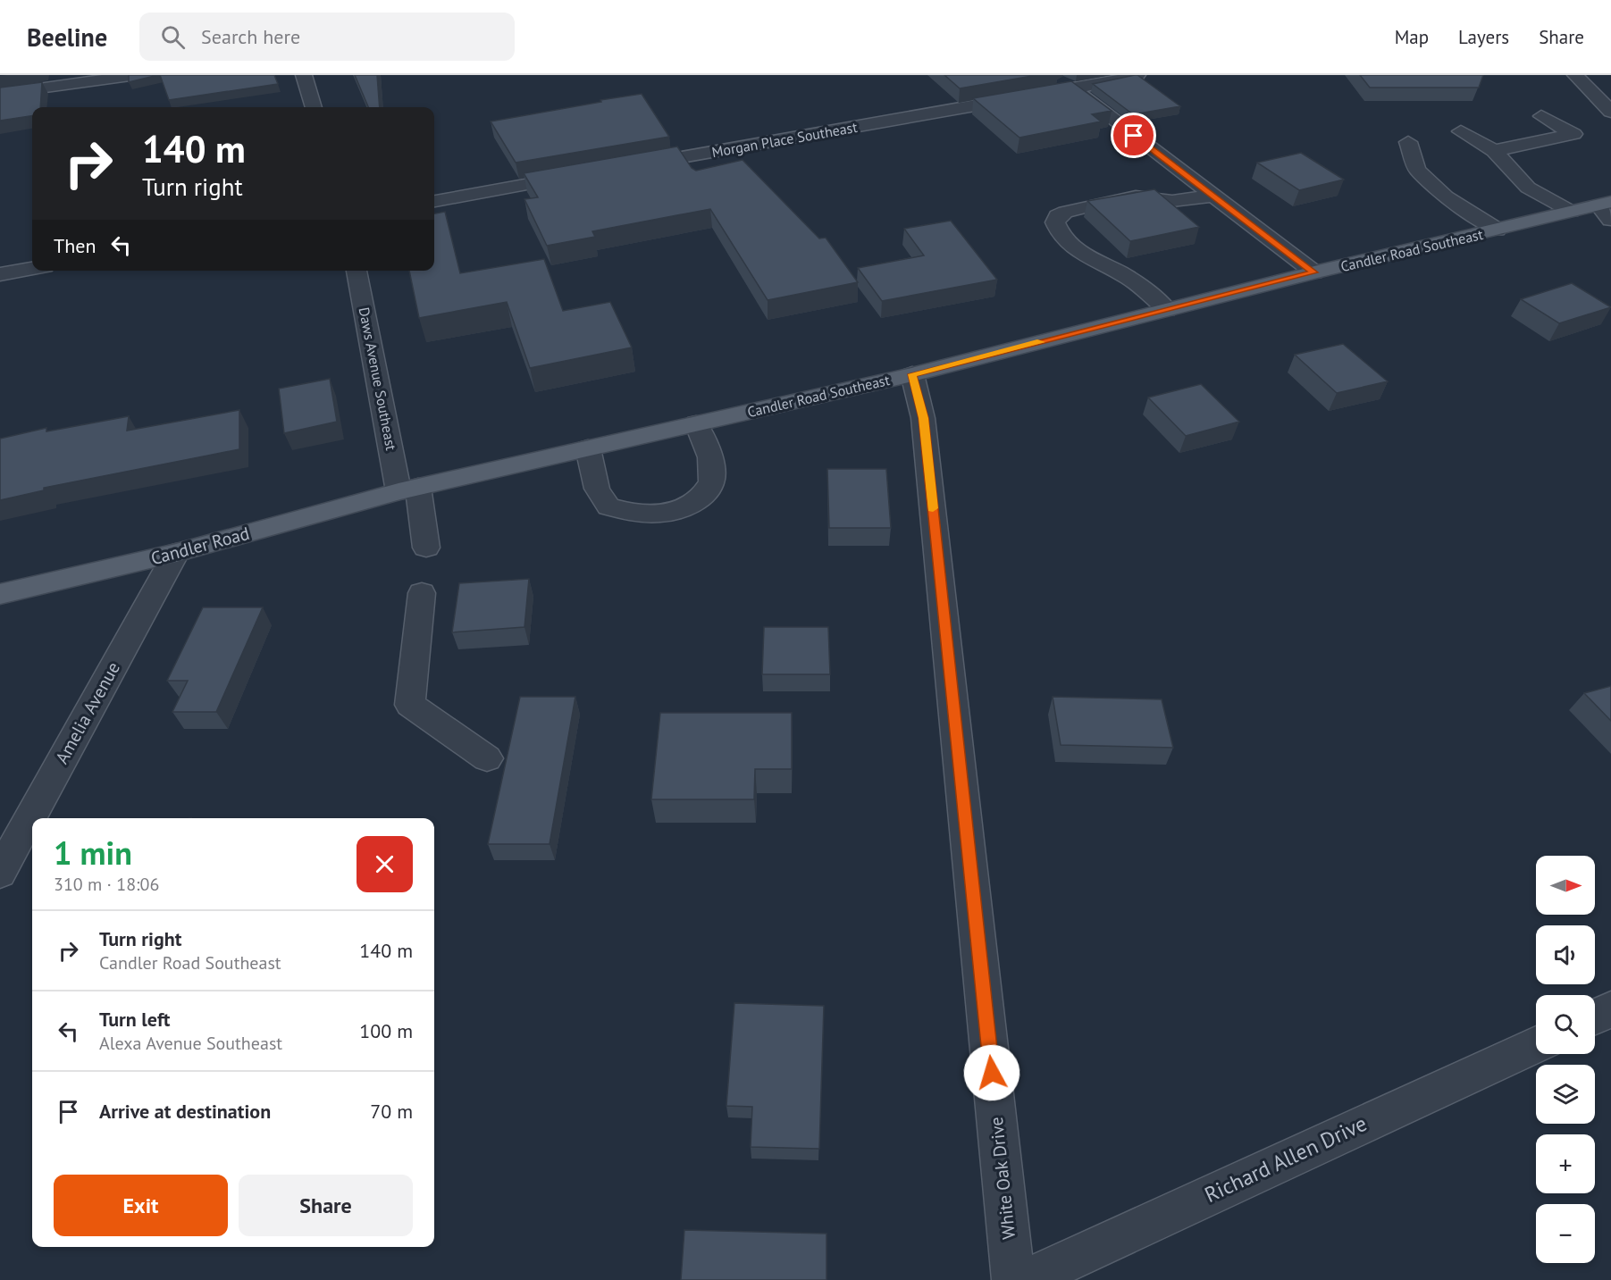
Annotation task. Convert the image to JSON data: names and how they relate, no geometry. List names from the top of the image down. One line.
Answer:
{"streets":{"main road":["Candler Road Southeast","Candler Road"],"street":["Morgan Place Southeast","Daws Avenue Southeast","Amelia Avenue","Richard Allen Drive","White Oak Drive"]},"crossings":[["Candler Road Southeast","Daws Avenue Southeast"],["Candler Road Southeast","Candler Road"],["Candler Road Southeast","White Oak Drive"],["Daws Avenue Southeast","Candler Road"],["Candler Road","Amelia Avenue"]],"north":"right","page":{"header":"Beeline","search":"Search here","nav":["Map","Layers","Share"],"turn":["140 m","Turn right"],"then":"Then","heading":["1 min","310 m · 18:06"],"map_buttons":["+","−"],"list":[{"name":"Turn right","note":"Candler Road Southeast","value":"140 m"},{"name":"Turn left","note":"Alexa Avenue Southeast","value":"100 m"},{"name":"Arrive at destination","value":"70 m"}],"buttons":["Exit","Share"]}}
